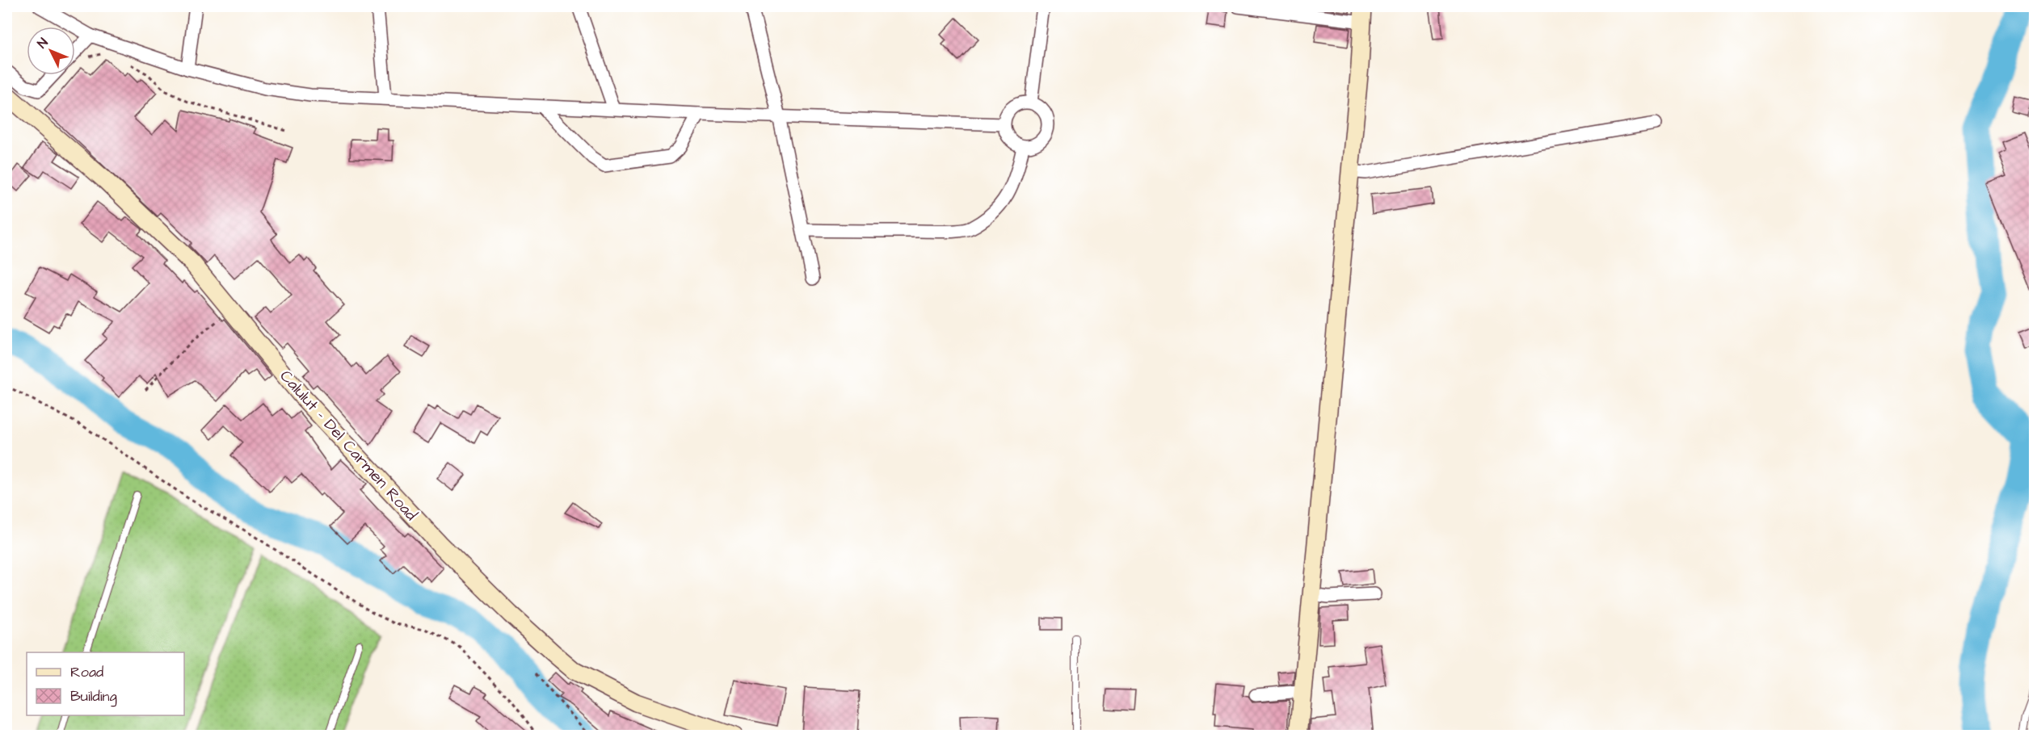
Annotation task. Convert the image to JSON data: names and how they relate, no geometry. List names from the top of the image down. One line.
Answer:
{"streets":{"main road":["Calulut - Del Carmen Road"]},"legend":["Road","Building"],"north":"top left"}
